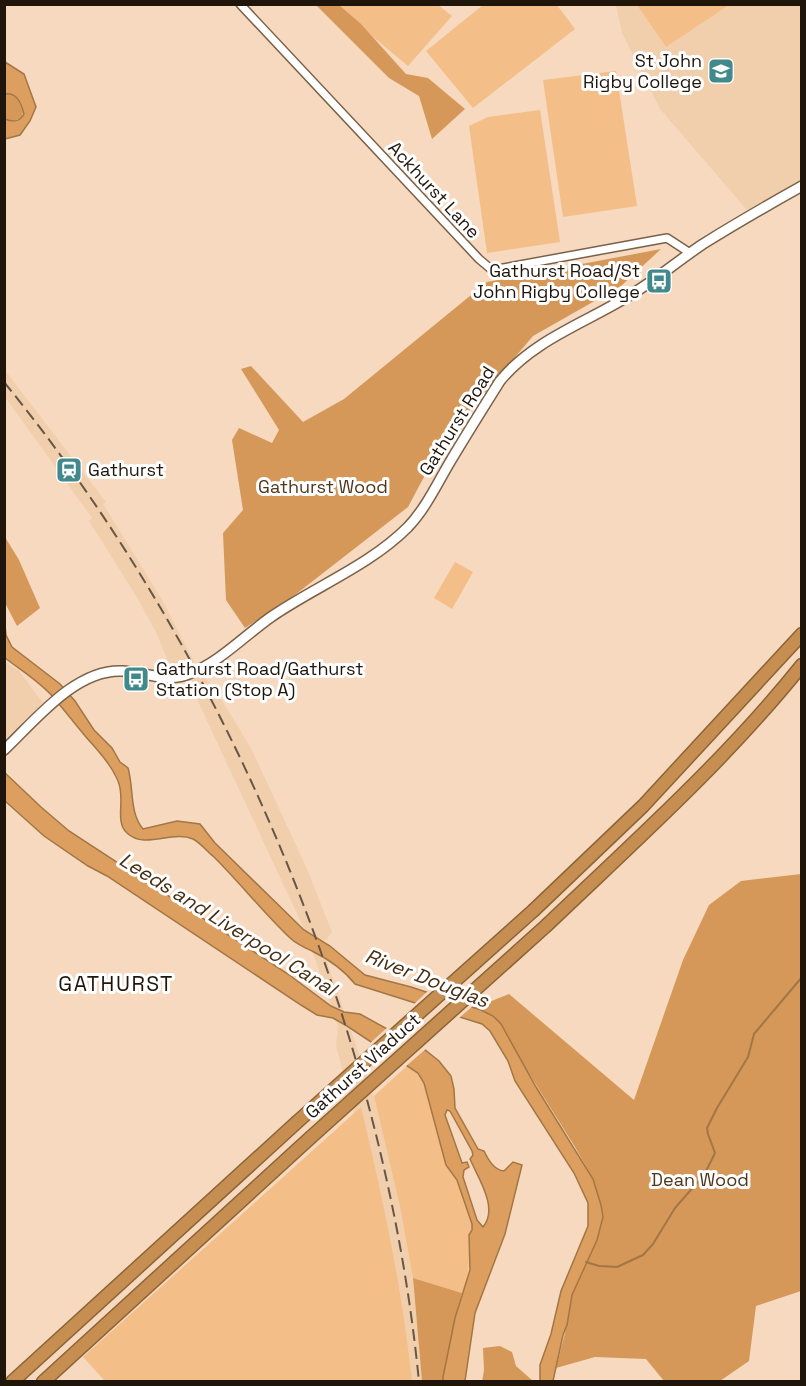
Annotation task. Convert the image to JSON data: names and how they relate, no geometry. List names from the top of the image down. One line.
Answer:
{"streets":{"highway":["Gathurst Viaduct"],"main road":["Gathurst Road"],"street":["Ackhurst Lane"]},"crossings":[["Ackhurst Lane","Gathurst Road"]],"districts":["GATHURST"],"water":["Leeds and Liverpool Canal","River Douglas"],"parks":["Gathurst Wood","Dean Wood"],"places":{"school or university":["St John Rigby College"],"bus stop":["Gathurst Road/St John Rigby College","Gathurst Road/Gathurst Station (Stop A)"],"station":["Gathurst"]}}
